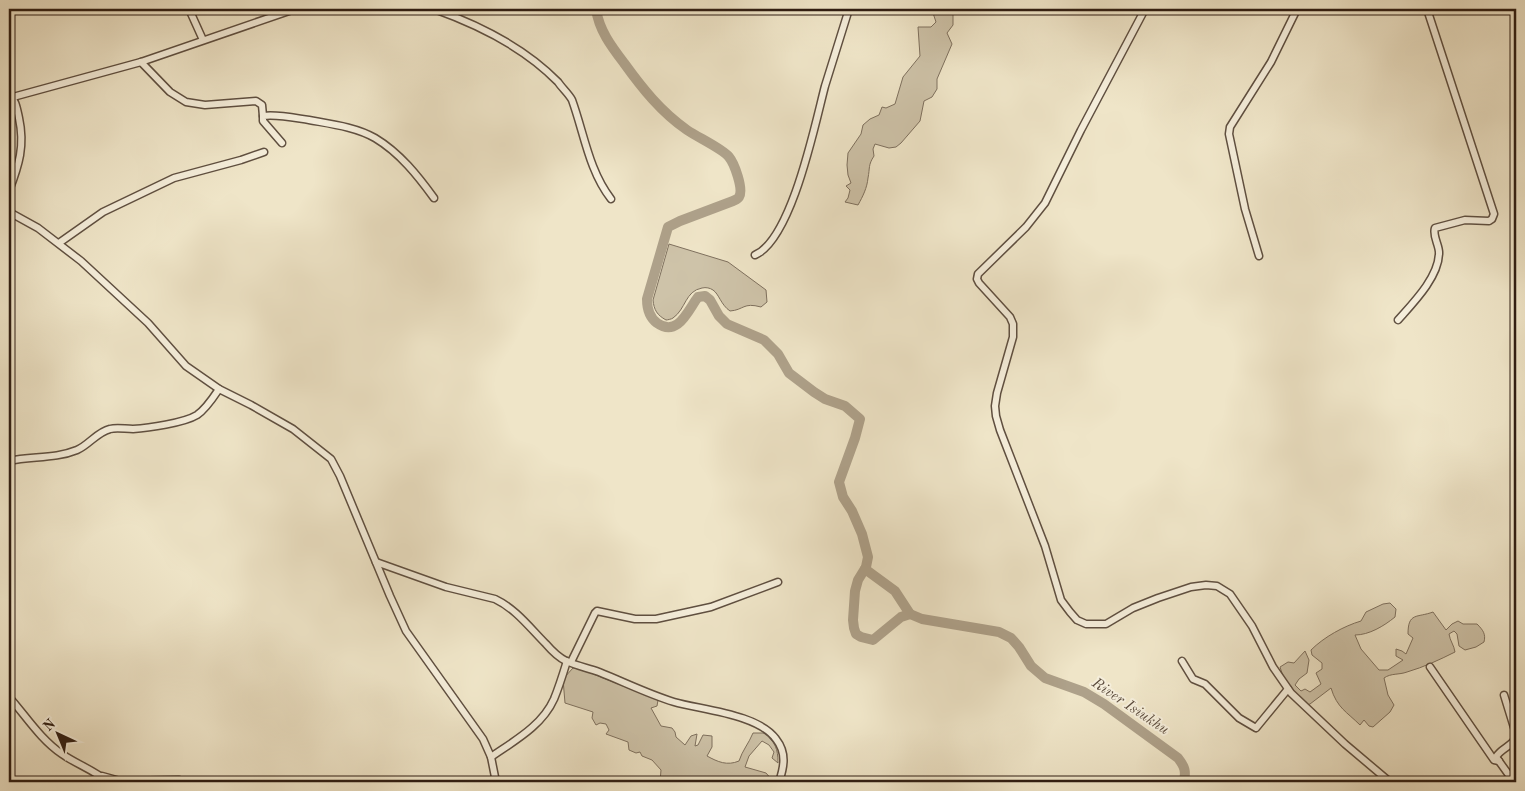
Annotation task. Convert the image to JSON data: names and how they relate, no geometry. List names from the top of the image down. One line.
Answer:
{"water":["River Isiukhu"],"north":"top left"}
